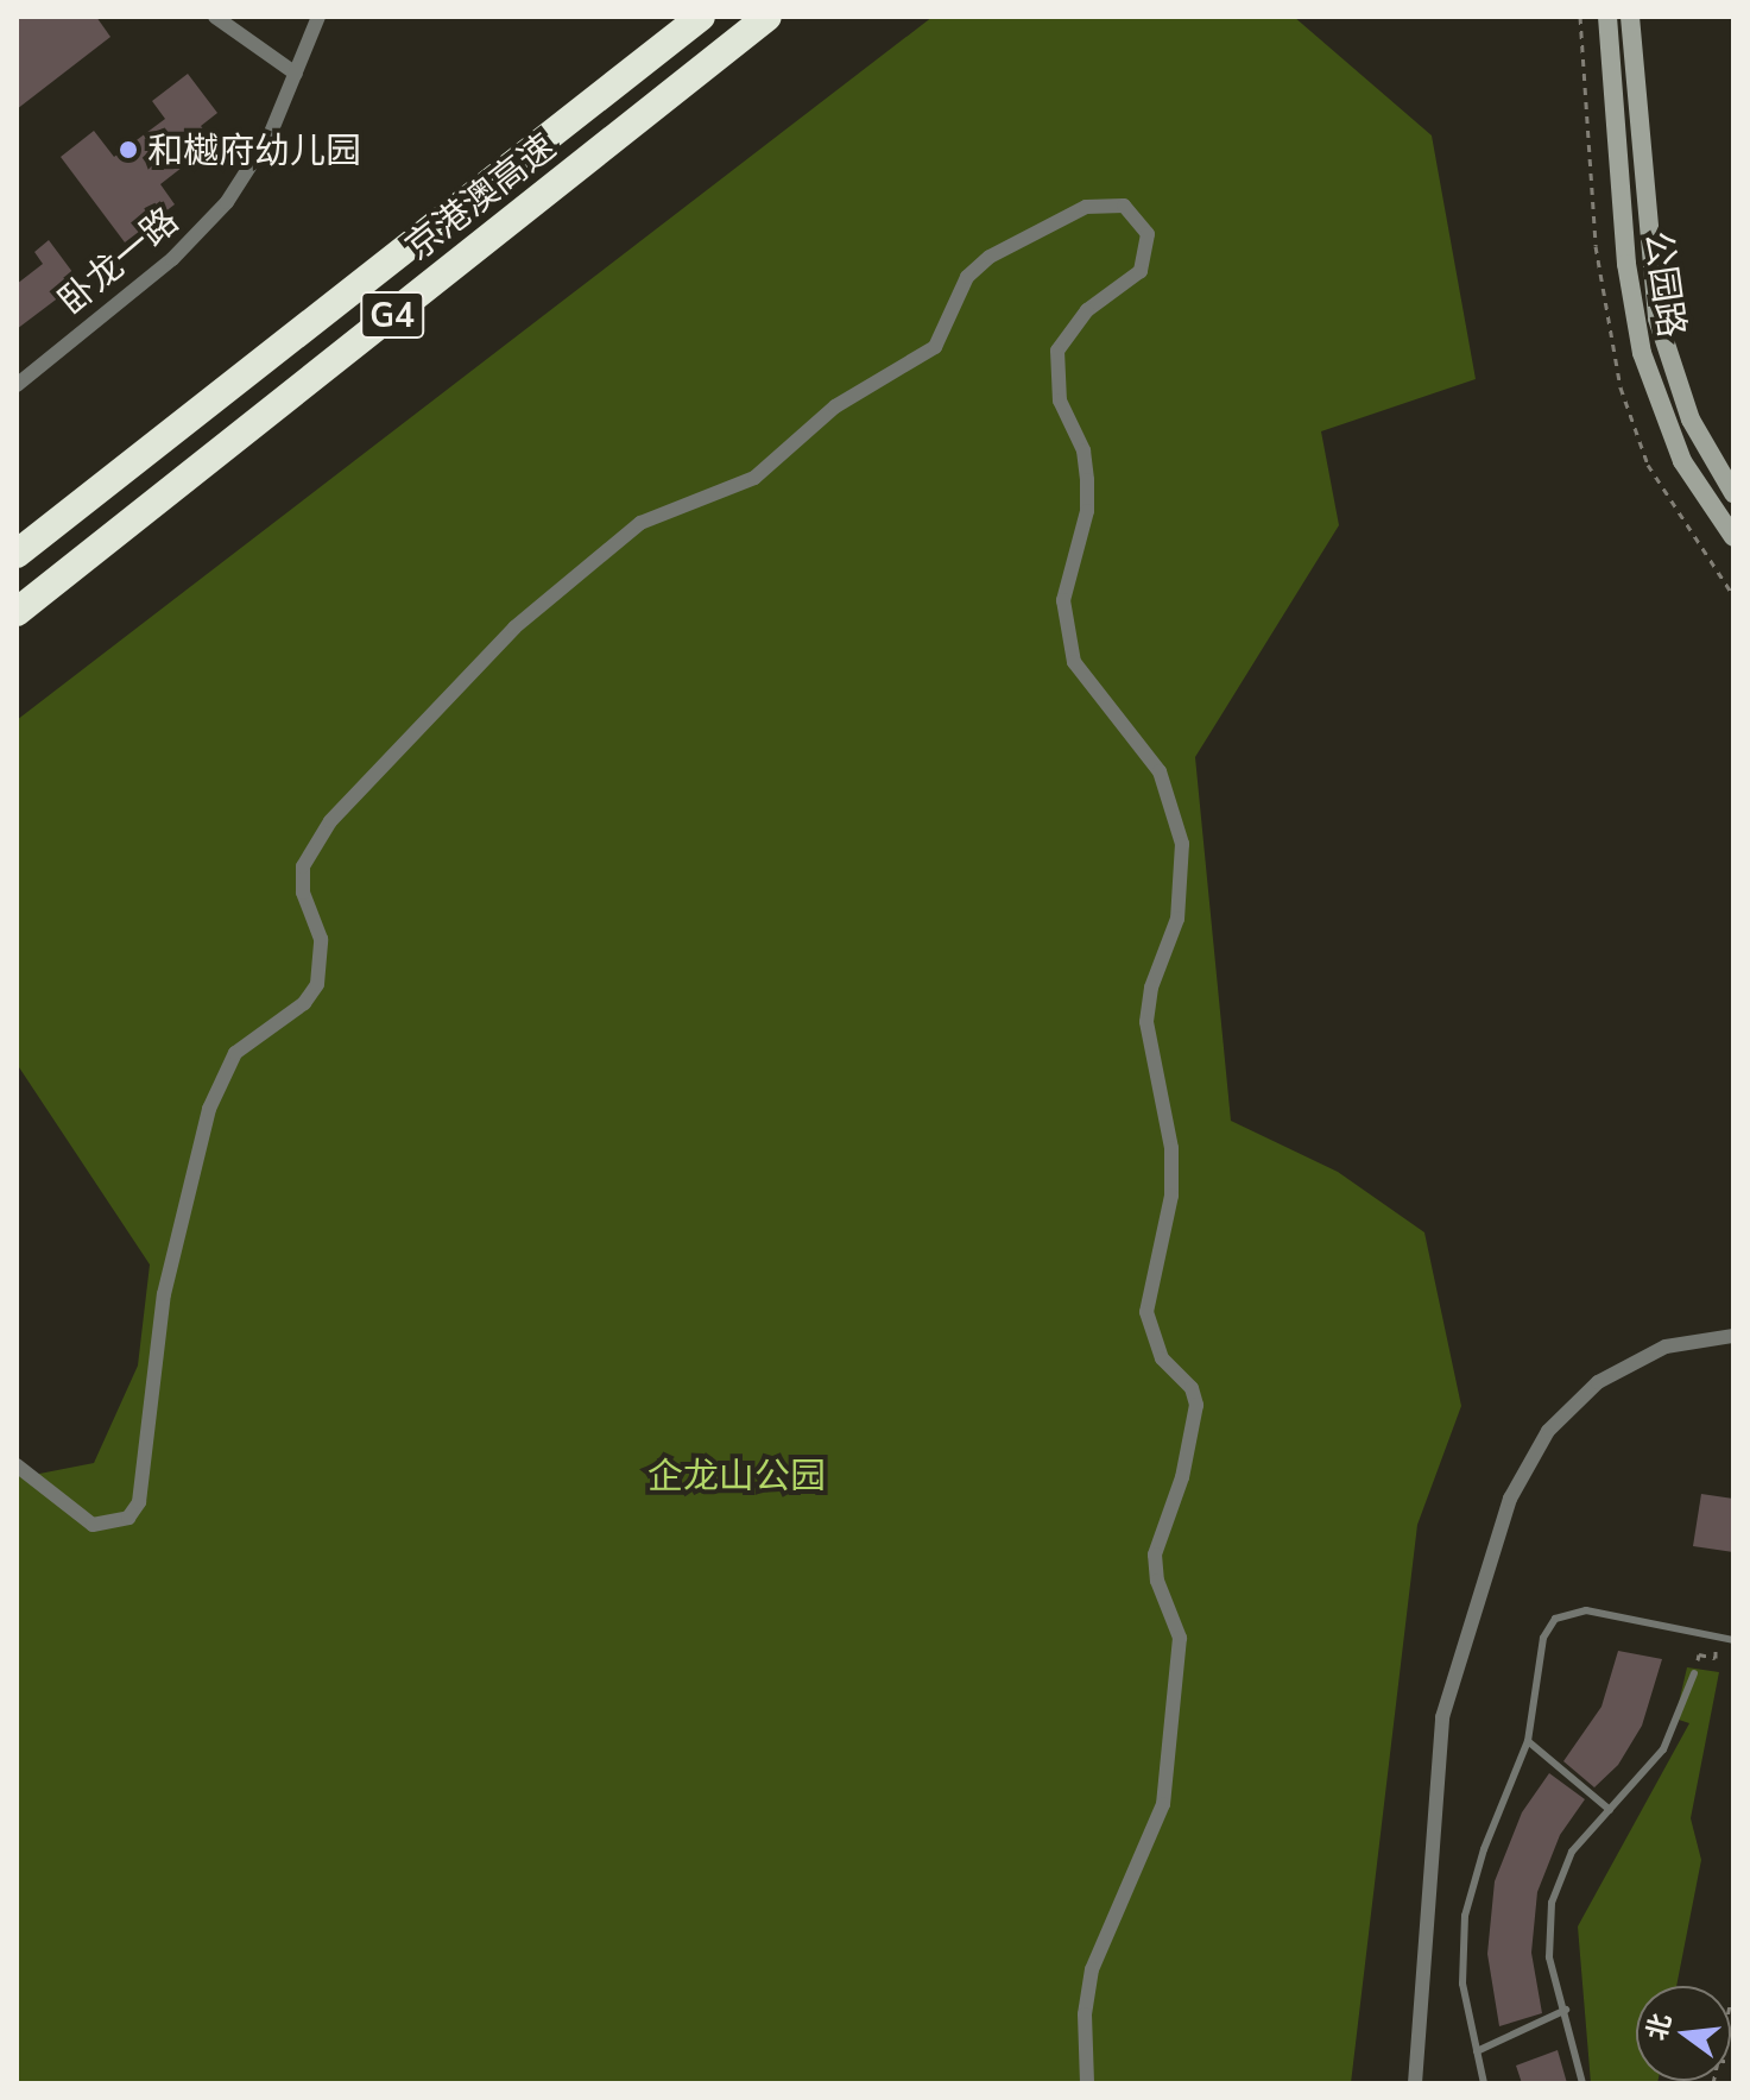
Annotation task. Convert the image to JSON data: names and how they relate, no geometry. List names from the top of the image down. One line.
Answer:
{"streets":{"highway":["京港澳高速","G4"],"main road":["公园路"],"street":["卧龙一路"]},"parks":["企龙山公园"],"places":["和樾府幼儿园"],"north":"left"}
